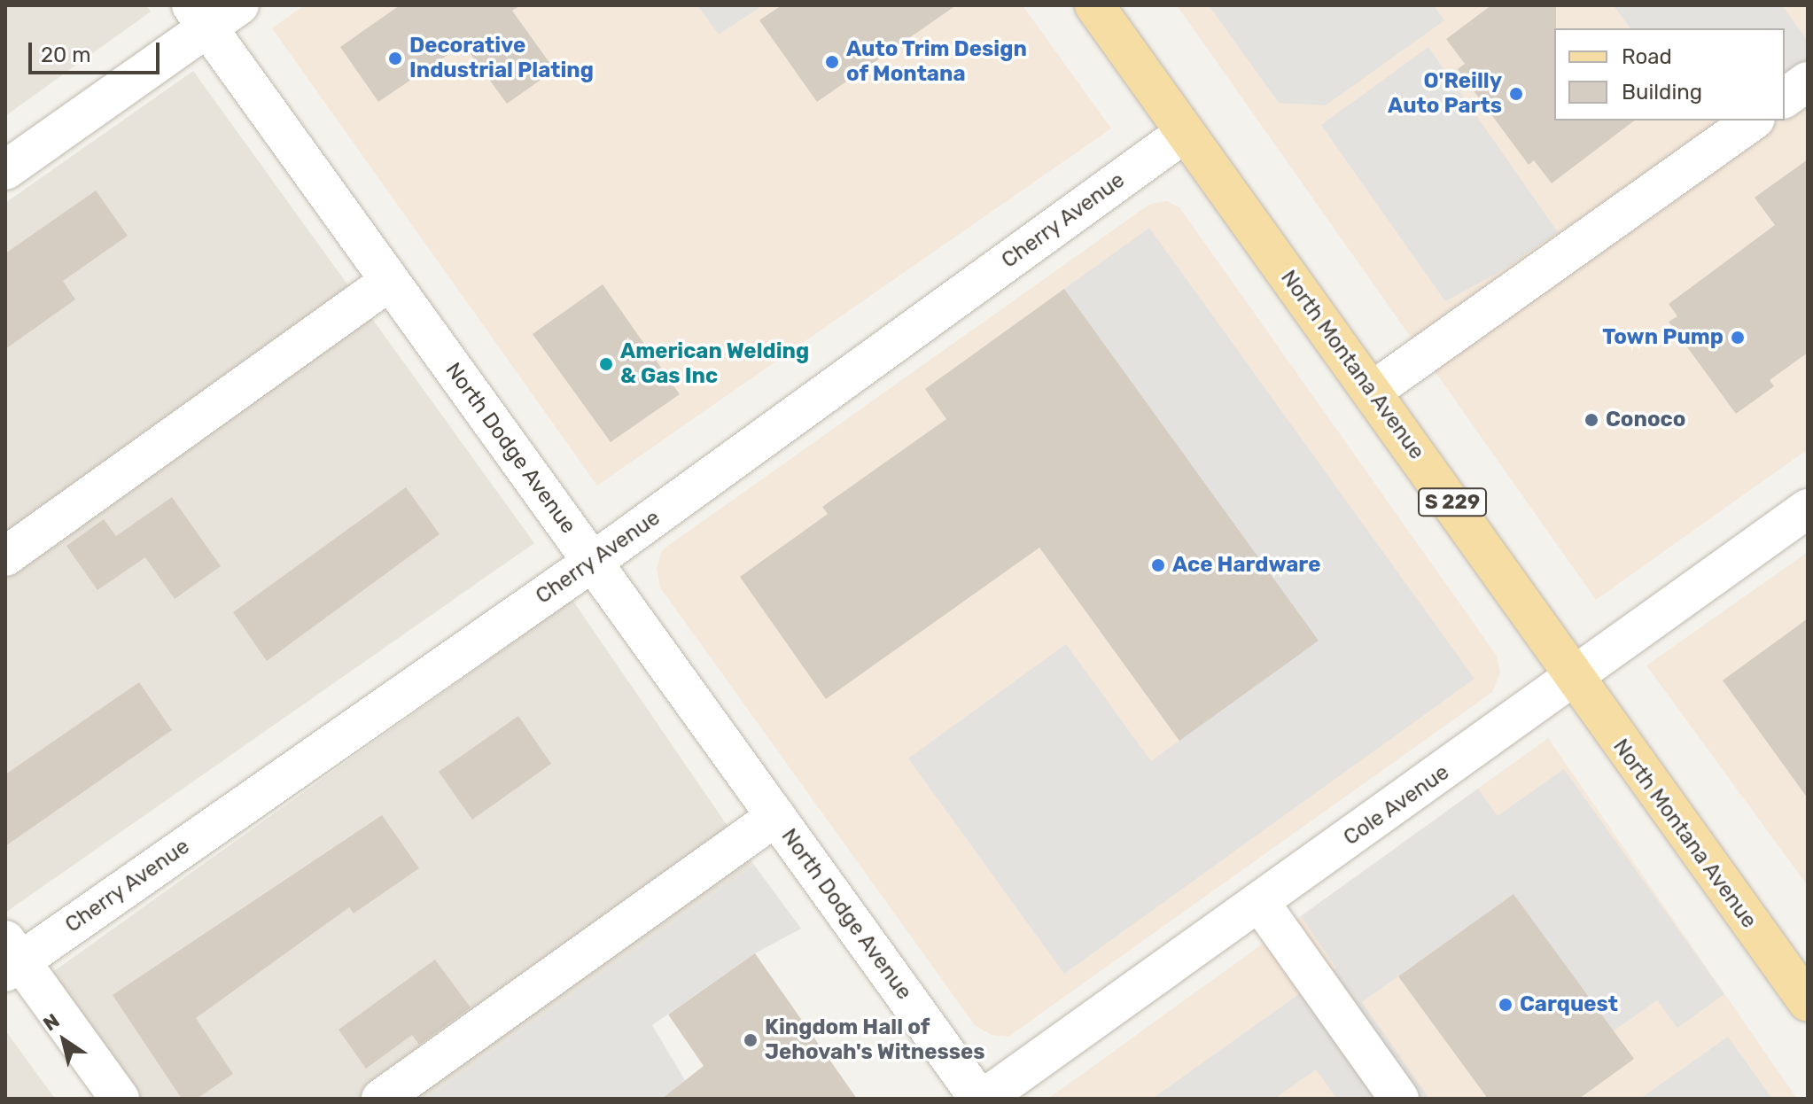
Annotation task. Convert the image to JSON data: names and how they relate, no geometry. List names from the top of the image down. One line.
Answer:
{"streets":{"main road":["North Montana Avenue","S 229"],"street":["Cherry Avenue","North Dodge Avenue","Cole Avenue"]},"crossings":[["Cherry Avenue","North Montana Avenue"],["Cherry Avenue","North Dodge Avenue"],["North Montana Avenue","Cole Avenue"],["North Dodge Avenue","Cole Avenue"]],"places":["Decorative Industrial Plating","Auto Trim Design of Montana","O'Reilly Auto Parts","Town Pump","American Welding & Gas Inc","Conoco","Ace Hardware","Carquest","Kingdom Hall of Jehovah's Witnesses"],"legend":["Road","Building"],"scale_bar":"20 m","north":"top left"}
